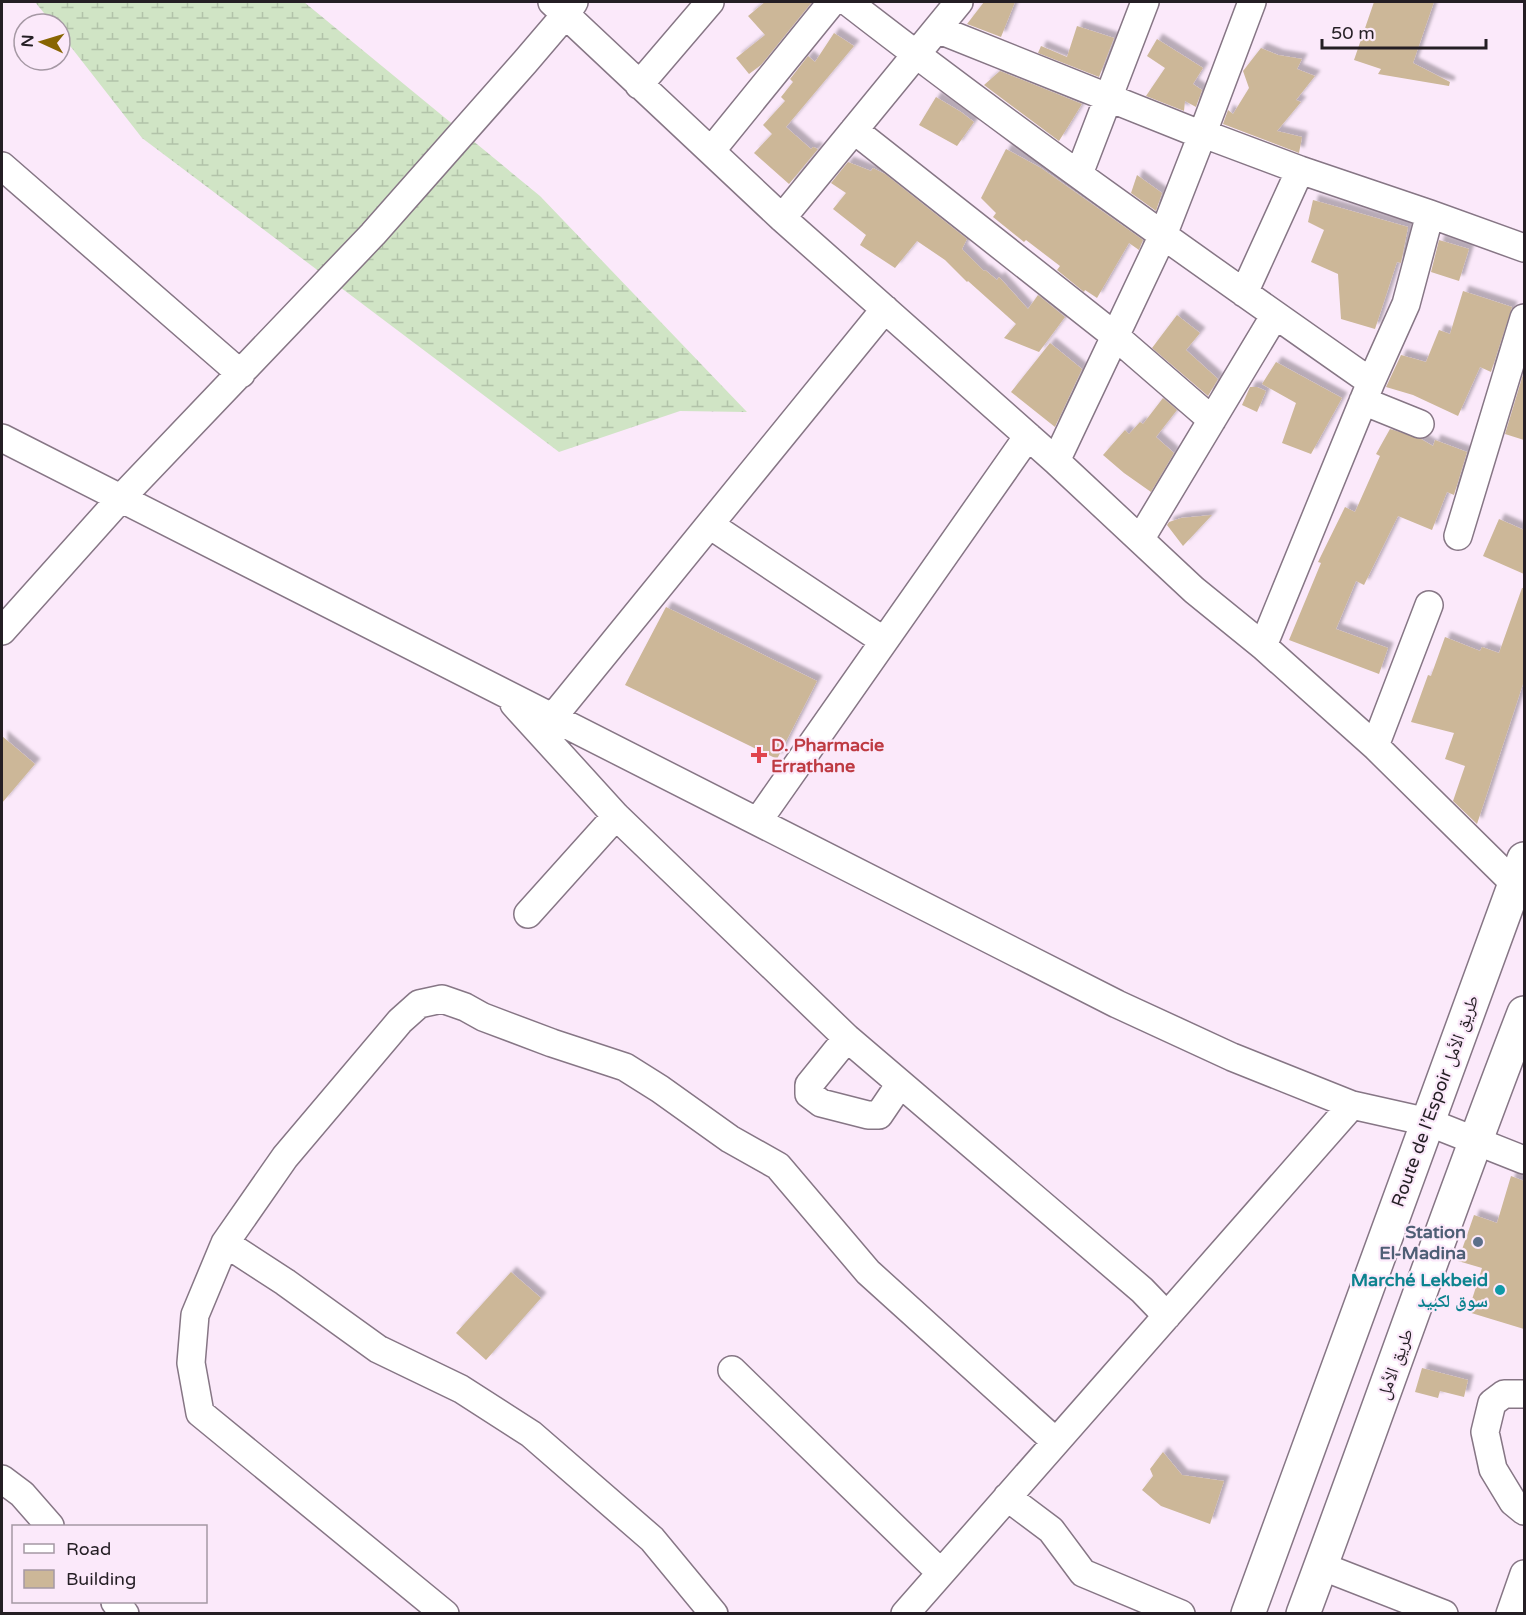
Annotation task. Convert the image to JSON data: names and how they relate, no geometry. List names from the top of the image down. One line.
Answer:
{"streets":{"highway":["Route de l’Espoir طريق الأمل","طريق الأمل"]},"places":{"health":["D. Pharmacie Errathane"],"other":["Station El-Madina","Marché Lekbeid سوق لكبيد"]},"legend":["Road","Building"],"scale_bar":"50 m","north":"left"}
